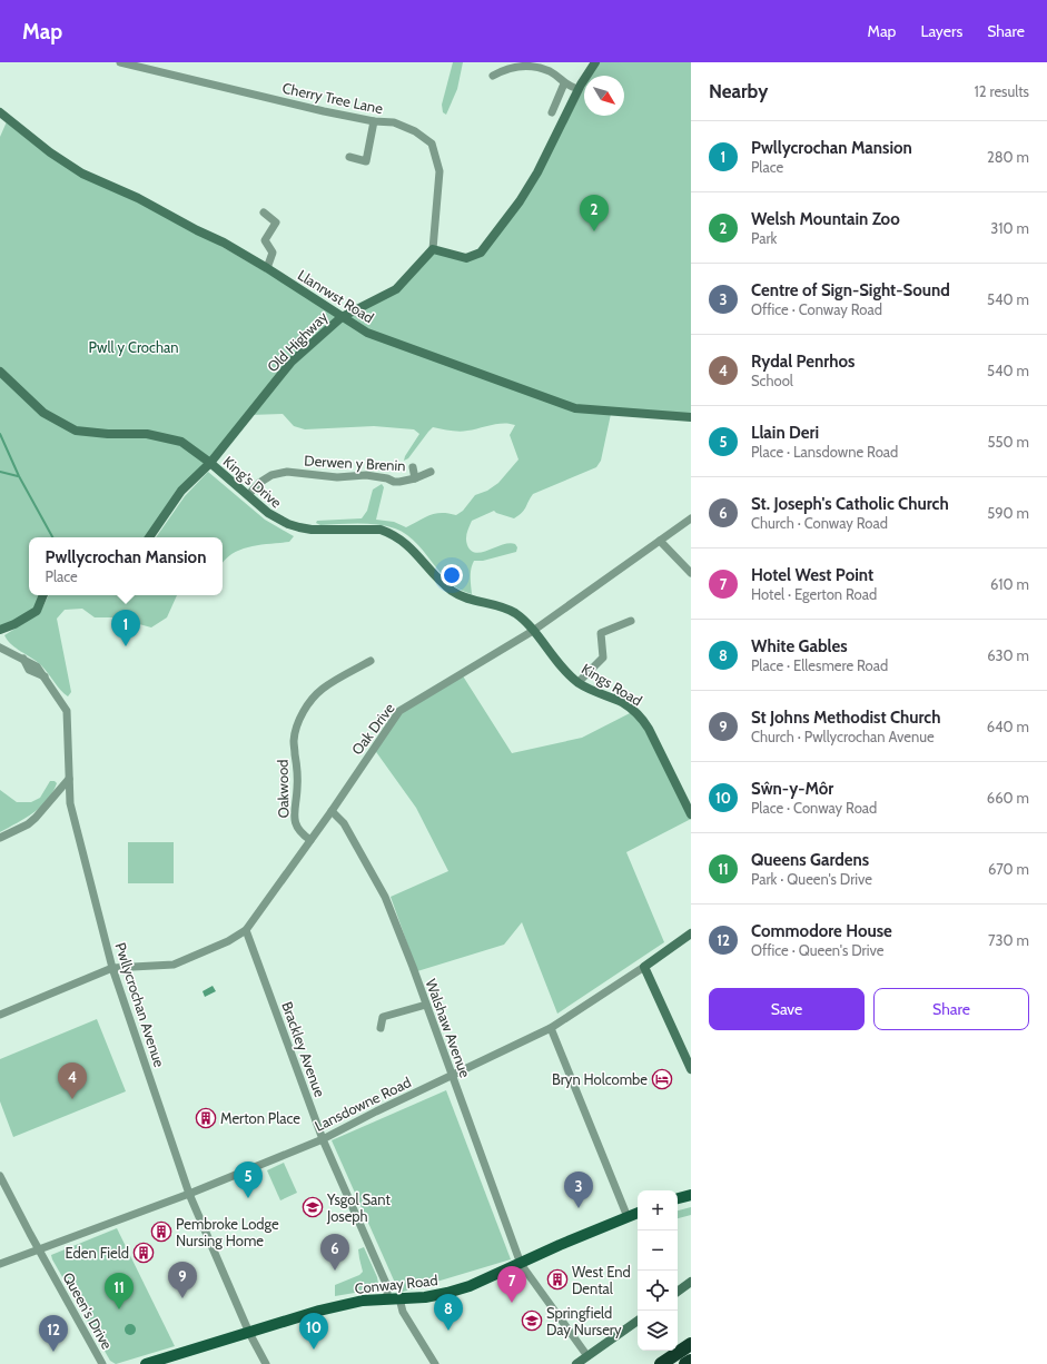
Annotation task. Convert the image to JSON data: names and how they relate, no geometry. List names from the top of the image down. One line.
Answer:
{"streets":{"main road":["Conway Road"],"street":["Cherry Tree Lane","Llanrwst Road","Old Highway","Derwen y Brenin","King's Drive","Kings Road","Oak Drive","Oakwood","Pwllycrochan Avenue","Walshaw Avenue","Brackley Avenue","Lansdowne Road","Queen's Drive"]},"crossings":[["Cherry Tree Lane","Old Highway"],["Llanrwst Road","Old Highway"],["Old Highway","King's Drive"],["Derwen y Brenin","King's Drive"],["King's Drive","Kings Road"],["King's Drive","Oak Drive"],["Kings Road","Oak Drive"],["Oak Drive","Oakwood"],["Oak Drive","Pwllycrochan Avenue"],["Oak Drive","Walshaw Avenue"],["Oak Drive","Brackley Avenue"],["Pwllycrochan Avenue","Lansdowne Road"],["Pwllycrochan Avenue","Conway Road"],["Walshaw Avenue","Lansdowne Road"],["Walshaw Avenue","Conway Road"],["Brackley Avenue","Lansdowne Road"],["Brackley Avenue","Conway Road"],["Lansdowne Road","Queen's Drive"]],"parks":["Pwll y Crochan"],"places":{"hotel":["Bryn Holcombe"],"building":["Merton Place","Pembroke Lodge Nursing Home","Eden Field","West End Dental"],"school or university":["Ysgol Sant Joseph","Springfield Day Nursery"]},"north":"bottom right","page":{"header":"Map","nav":["Map","Layers","Share"],"heading":["Nearby","12 results"],"list":[{"mark":"1","name":"Pwllycrochan Mansion","note":"Place","value":"280 m"},{"mark":"2","name":"Welsh Mountain Zoo","note":"Park","value":"310 m"},{"mark":"3","name":"Centre of Sign-Sight-Sound","note":"Office · Conway Road","value":"540 m"},{"mark":"4","name":"Rydal Penrhos","note":"School","value":"540 m"},{"mark":"5","name":"Llain Deri","note":"Place · Lansdowne Road","value":"550 m"},{"mark":"6","name":"St. Joseph's Catholic Church","note":"Church · Conway Road","value":"590 m"},{"mark":"7","name":"Hotel West Point","note":"Hotel · Egerton Road","value":"610 m"},{"mark":"8","name":"White Gables","note":"Place · Ellesmere Road","value":"630 m"},{"mark":"9","name":"St Johns Methodist Church","note":"Church · Pwllycrochan Avenue","value":"640 m"},{"mark":"10","name":"Sŵn-y-Môr","note":"Place · Conway Road","value":"660 m"},{"mark":"11","name":"Queens Gardens","note":"Park · Queen's Drive","value":"670 m"},{"mark":"12","name":"Commodore House","note":"Office · Queen's Drive","value":"730 m"}],"pins":["2","1","4","5","3","6","9","7","11","8","10","12"],"popup":["Pwllycrochan Mansion","Place"],"buttons":["Save","Share"],"map_buttons":["+","−"]}}
